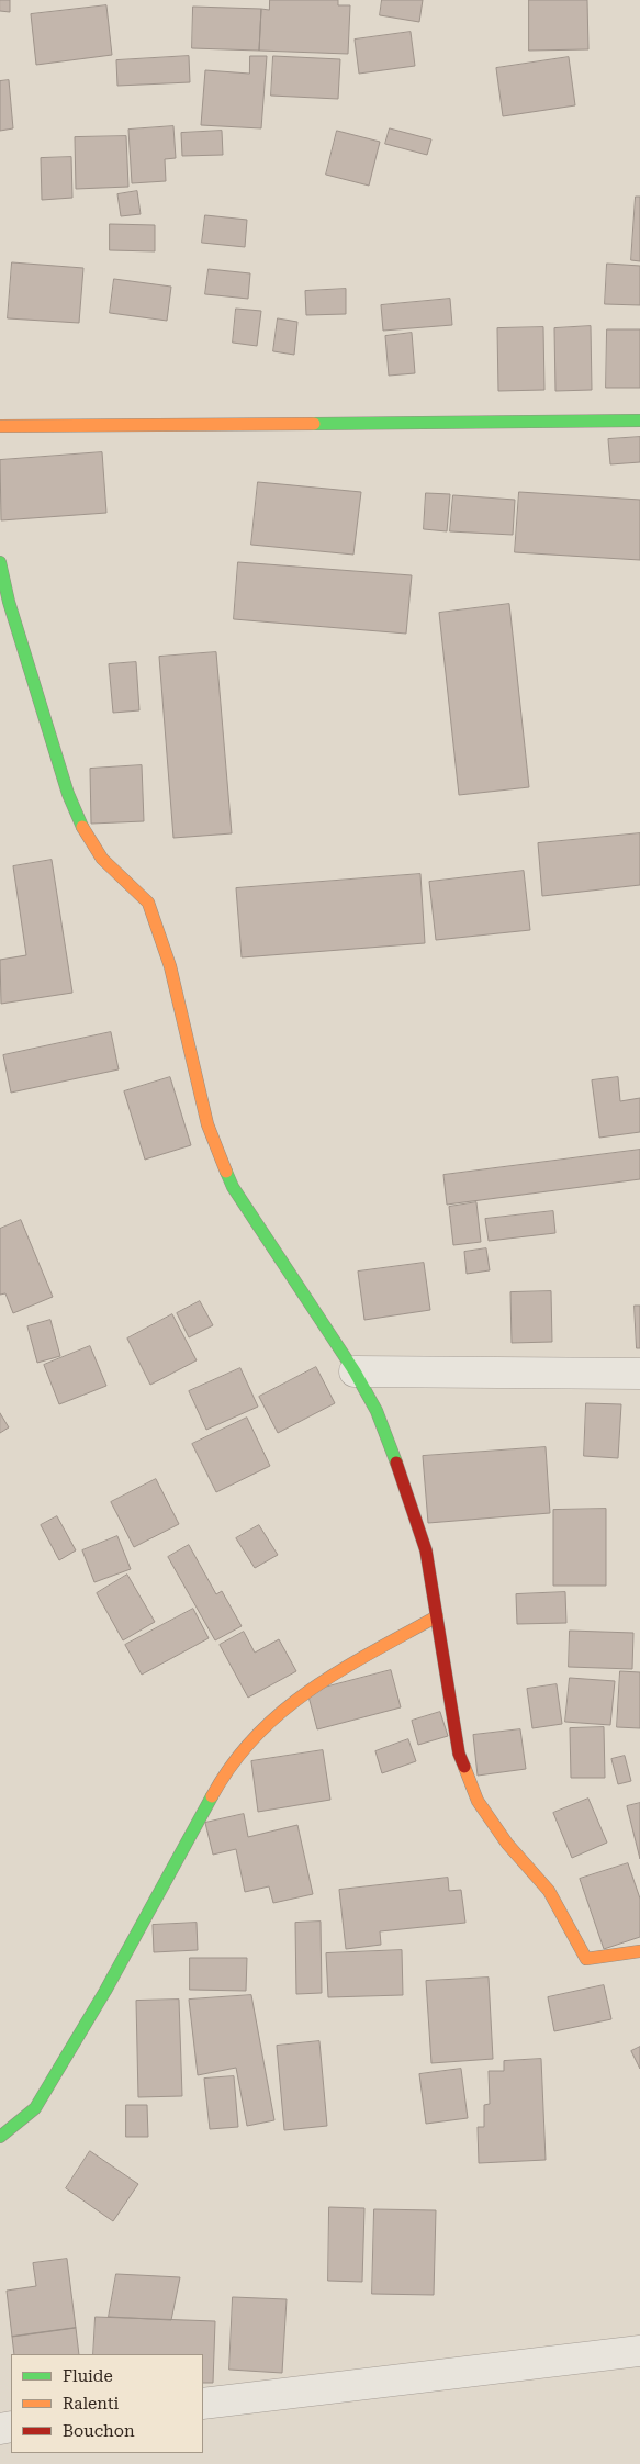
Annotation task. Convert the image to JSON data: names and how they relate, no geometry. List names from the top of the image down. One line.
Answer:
{"legend":["Fluide","Ralenti","Bouchon"]}
